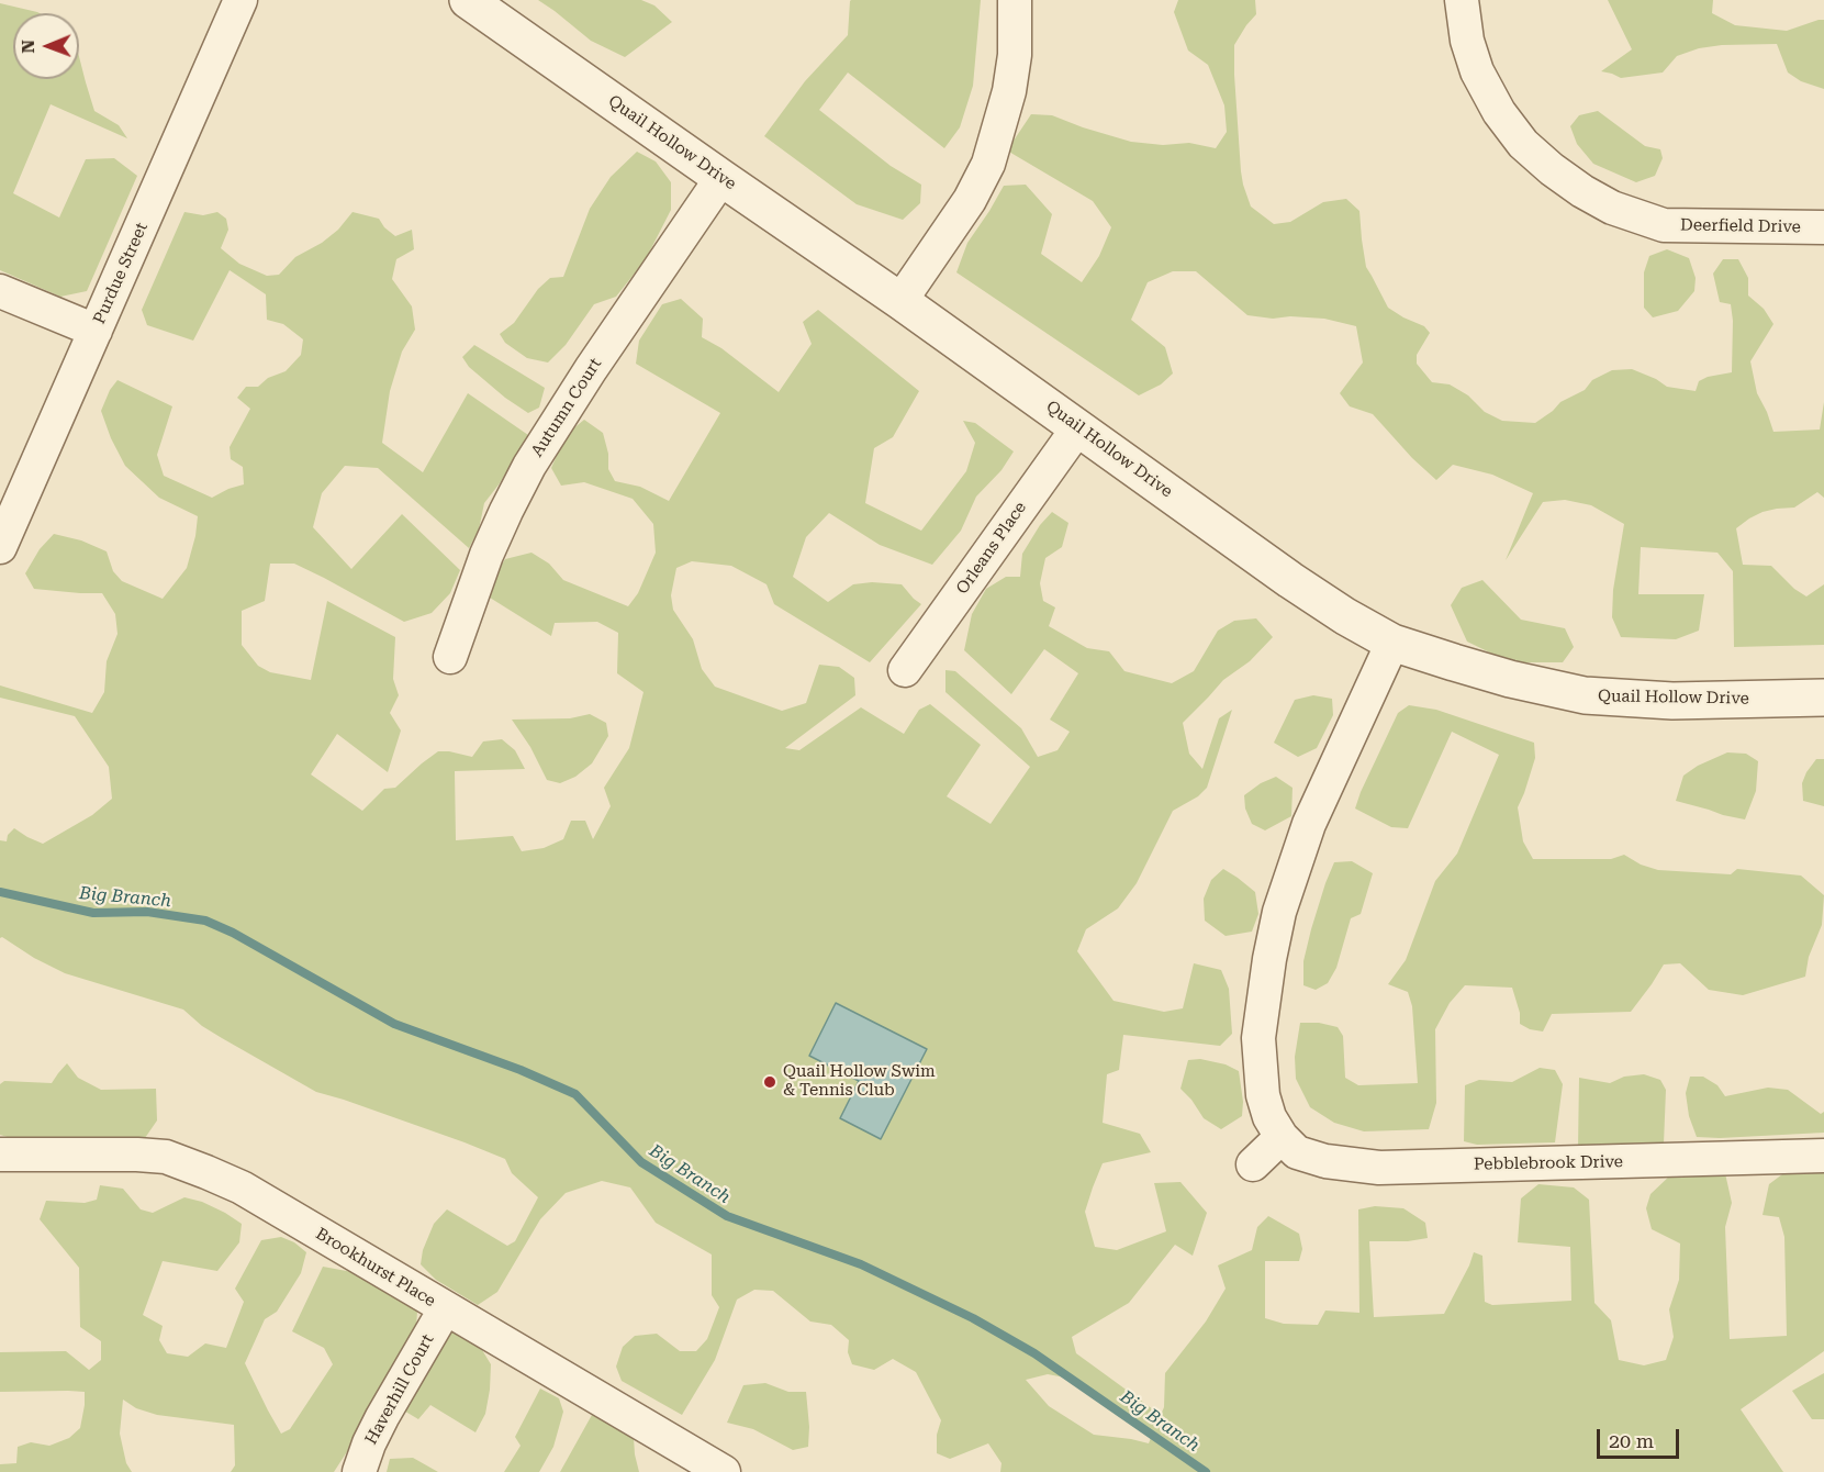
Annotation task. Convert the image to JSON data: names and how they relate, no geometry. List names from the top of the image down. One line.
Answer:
{"streets":{"street":["Quail Hollow Drive","Deerfield Drive","Purdue Street","Autumn Court","Orleans Place","Pebblebrook Drive","Brookhurst Place","Haverhill Court"]},"crossings":[["Quail Hollow Drive","Autumn Court"],["Quail Hollow Drive","Orleans Place"],["Quail Hollow Drive","Pebblebrook Drive"],["Brookhurst Place","Haverhill Court"]],"water":["Big Branch"],"places":["Quail Hollow Swim & Tennis Club"],"scale_bar":"20 m","north":"left"}
